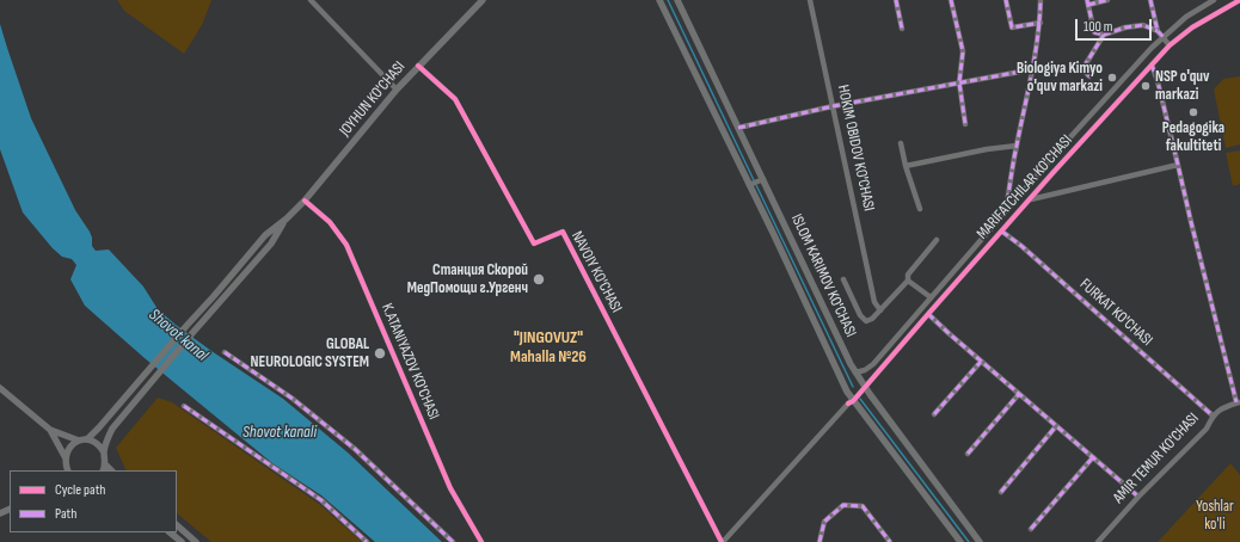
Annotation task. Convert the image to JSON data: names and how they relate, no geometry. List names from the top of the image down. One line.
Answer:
{"streets":{"main road":["JOYHUN KO'CHASI","ISLOM KARIMOV KO'CHASI"],"street":["HOKIM OBIDOV KO'CHASI","MARIFATCHILAR KO'CHASI","NAVOIY KO'CHASI","FURKAT KO'CHASI","K.ATANIYAZOV KO'CHASI","AMIR TEMUR KO'CHASI"]},"crossings":[["JOYHUN KO'CHASI","NAVOIY KO'CHASI"],["JOYHUN KO'CHASI","K.ATANIYAZOV KO'CHASI"],["MARIFATCHILAR KO'CHASI","NAVOIY KO'CHASI"],["MARIFATCHILAR KO'CHASI","ISLOM KARIMOV KO'CHASI"],["MARIFATCHILAR KO'CHASI","FURKAT KO'CHASI"],["FURKAT KO'CHASI","AMIR TEMUR KO'CHASI"]],"districts":["\"JINGOVUZ\" Mahalla №26"],"water":["Shovot kanal","Shovot kanali"],"parks":["Yoshlar ko'li"],"places":["Biologiya Kimyo o'quv markazi","NSP o'quv markazi","Pedagogika fakultiteti","Станция Скорой МедПомощи г.Ургенч","GLOBAL NEUROLOGIC SYSTEM"],"legend":["Cycle path","Path"],"scale_bar":"100 m"}
